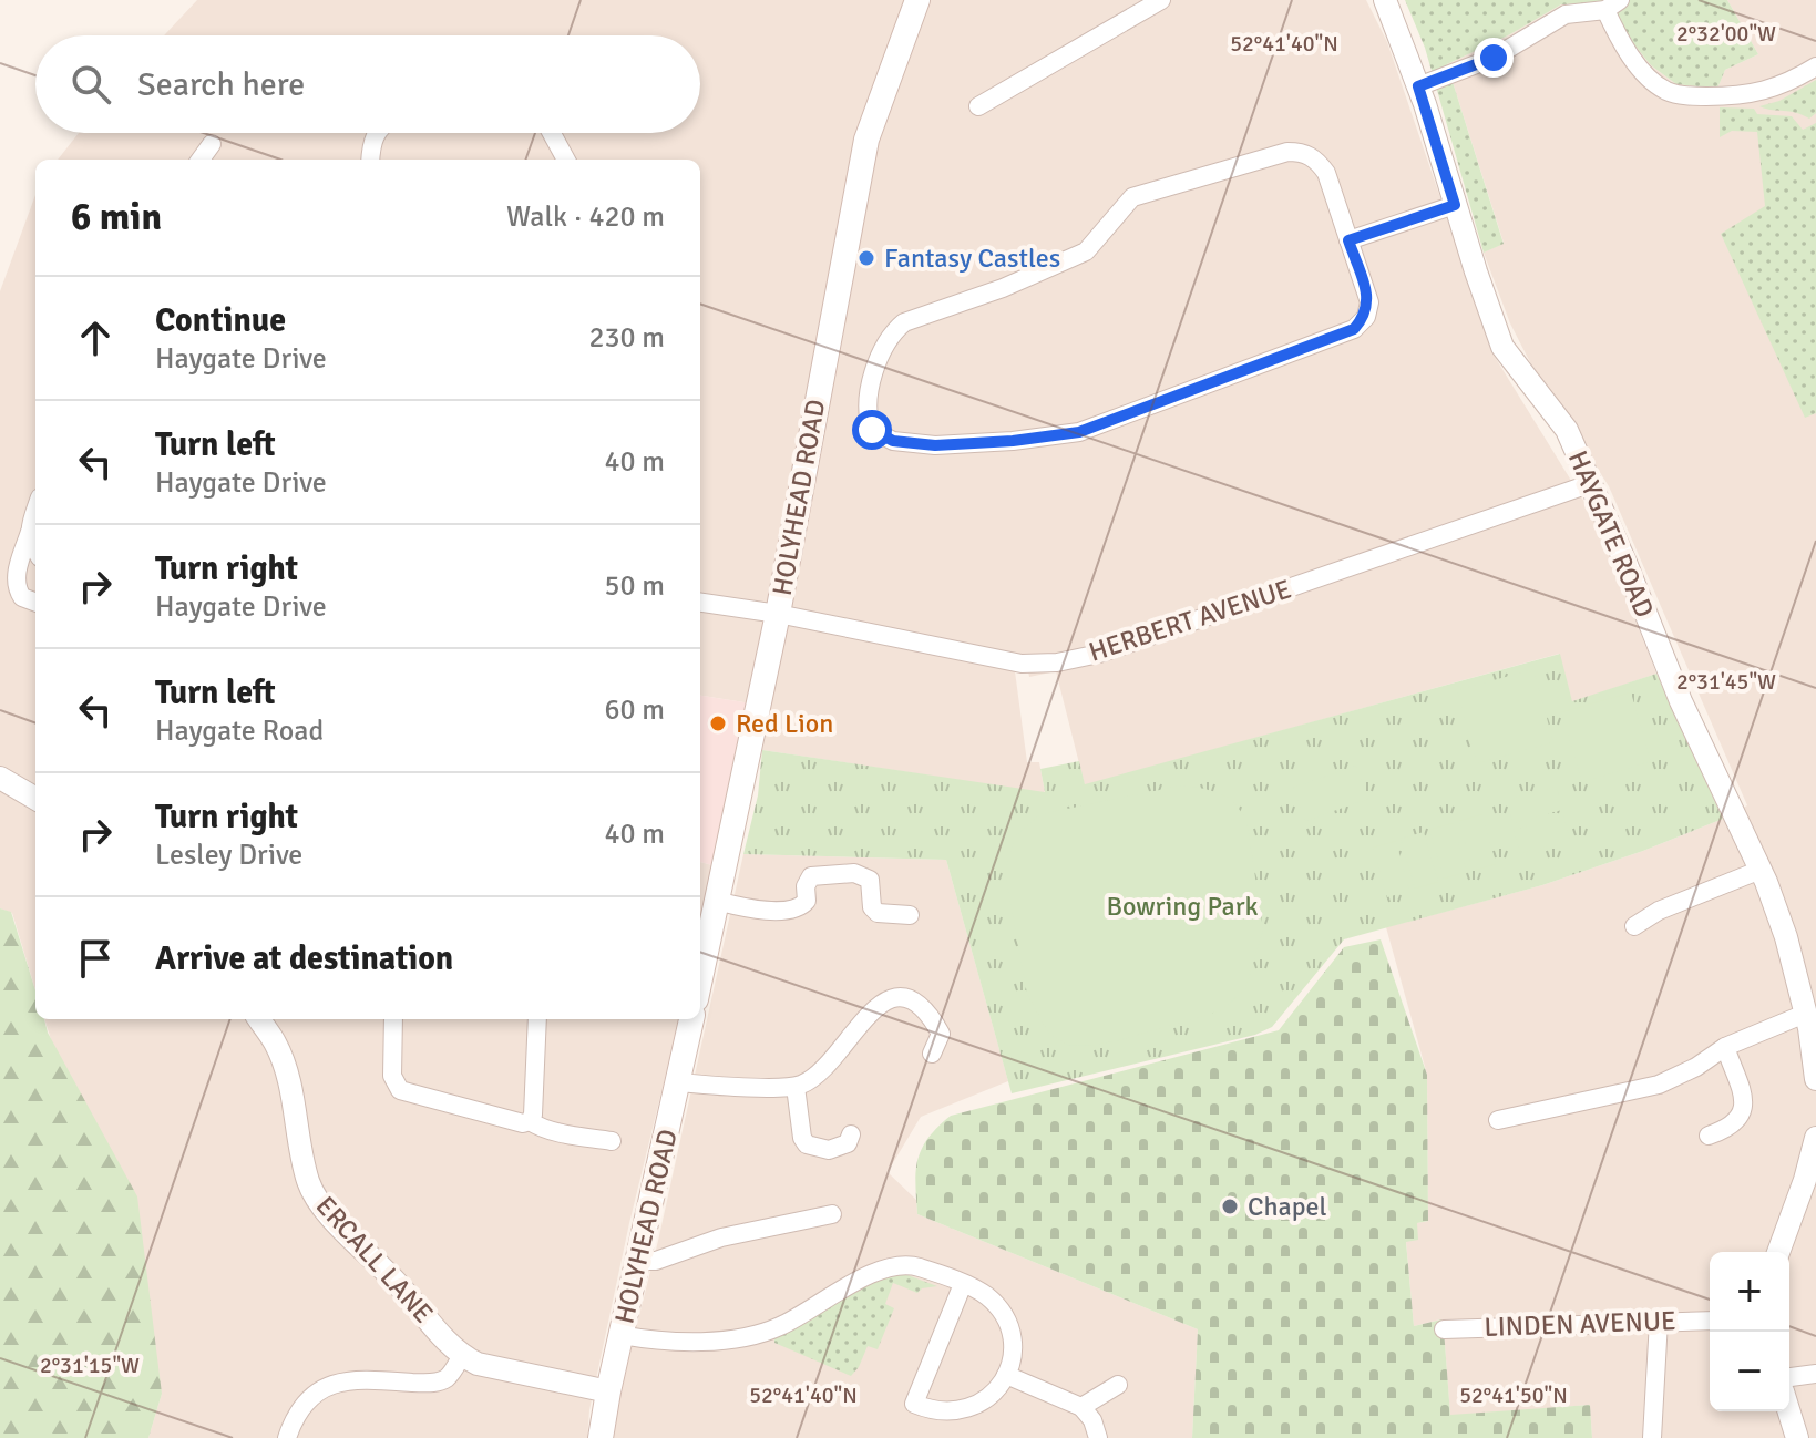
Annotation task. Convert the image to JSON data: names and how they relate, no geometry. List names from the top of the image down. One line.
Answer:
{"streets":{"main road":["HOLYHEAD ROAD"],"street":["HAYGATE ROAD","HERBERT AVENUE","ERCALL LANE","LINDEN AVENUE"]},"crossings":[["HOLYHEAD ROAD","HERBERT AVENUE"],["HOLYHEAD ROAD","ERCALL LANE"],["HAYGATE ROAD","HERBERT AVENUE"]],"parks":["Bowring Park"],"places":["Fantasy Castles","Red Lion","Chapel"],"page":{"search":"Search here","heading":["6 min","Walk · 420 m"],"list":[["Continue","Haygate Drive","230 m"],["Turn left","Haygate Drive","40 m"],["Turn right","Haygate Drive","50 m"],["Turn left","Haygate Road","60 m"],["Turn right","Lesley Drive","40 m"],"Arrive at destination"],"map_buttons":["+","−"]},"coordinates":["2°32'00\"W","52°41'40\"N","2°31'45\"W","2°31'15\"W","52°41'50\"N"]}
